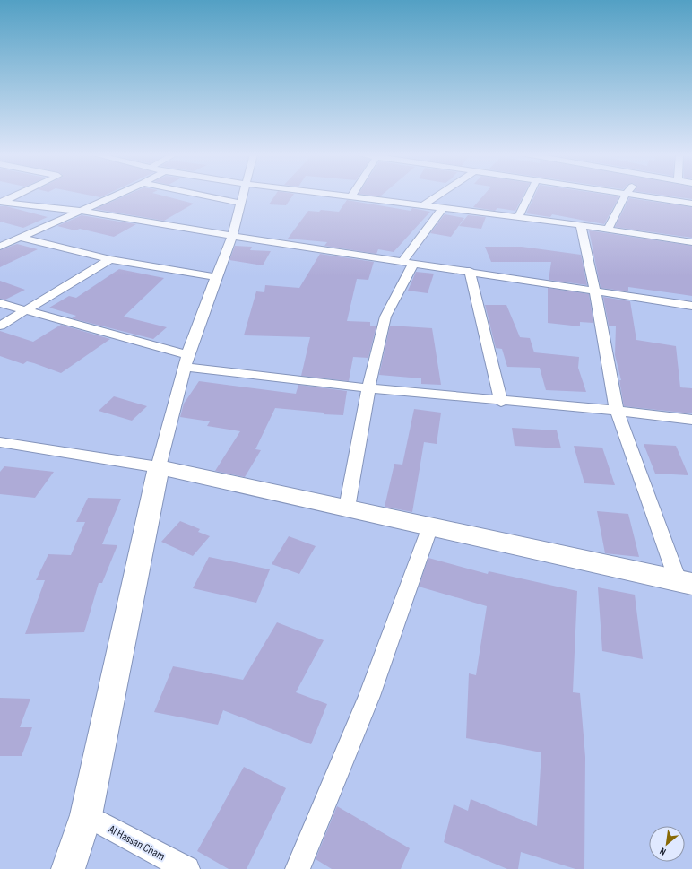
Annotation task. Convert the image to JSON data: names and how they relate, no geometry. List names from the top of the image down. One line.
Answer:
{"streets":{"street":["Al Hassan Cham"]},"north":"bottom left"}
